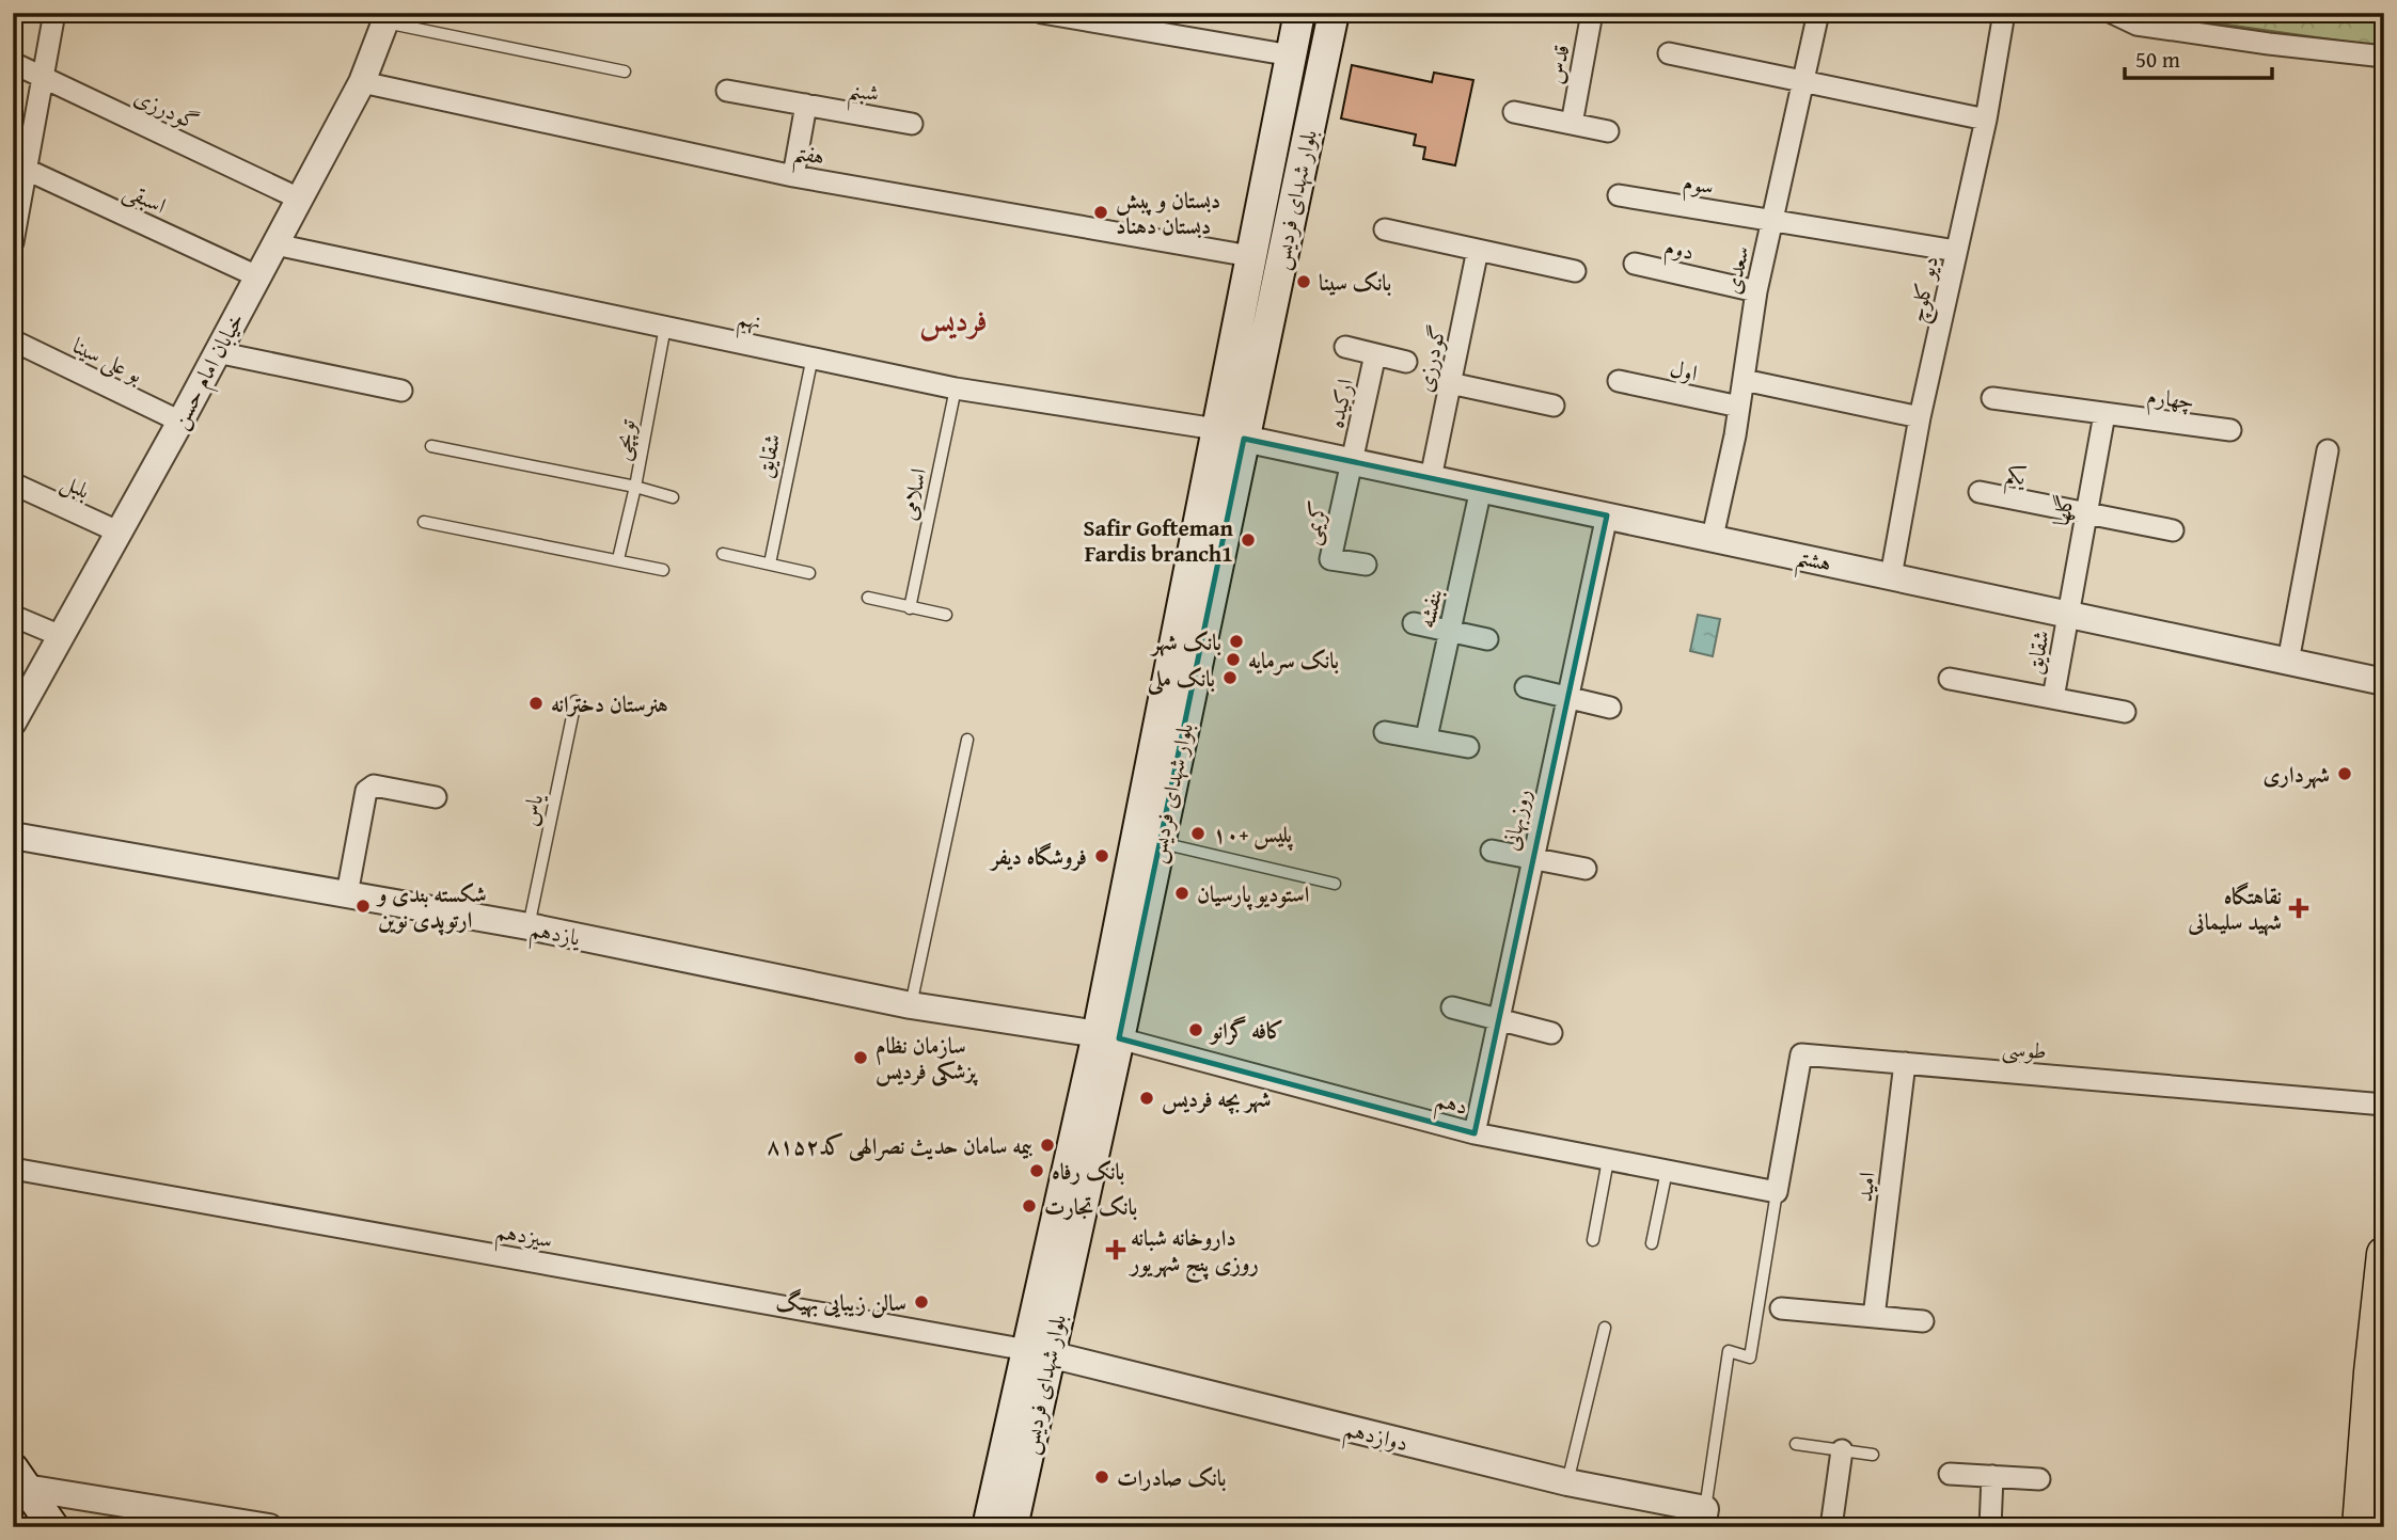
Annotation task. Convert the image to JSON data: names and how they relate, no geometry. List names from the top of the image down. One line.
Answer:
{"streets":{"main road":["بلوار شهدای فردیس"],"street":["قدس","شبنم","گودرزی","هفتم","سوم","اسبقی","دوم","سعدی","دیو کلوچ","نهم","بو علی سینا","خیابان امام حسن","اول","چهارم","ارکیده","شقایق","یکم","بلبل","گلها","کریمی","هشتم","بنفشه","روزبهانی","یازدهم","طوسی","دهم","امید","سیزدهم","دوازدهم"],"lane":["توپچی","اسلامی","یاس"]},"crossings":[["گودرزی","خیابان امام حسن"],["گودرزی","هشتم"],["هفتم","بلوار شهدای فردیس"],["هفتم","خیابان امام حسن"],["سوم","سعدی"],["سوم","دیو کلوچ"],["اسبقی","خیابان امام حسن"],["بلوار شهدای فردیس","نهم"],["بلوار شهدای فردیس","هشتم"],["بلوار شهدای فردیس","یازدهم"],["بلوار شهدای فردیس","دهم"],["بلوار شهدای فردیس","سیزدهم"],["بلوار شهدای فردیس","دوازدهم"],["دوم","سعدی"],["سعدی","اول"],["سعدی","هشتم"],["دیو کلوچ","هشتم"],["نهم","خیابان امام حسن"],["نهم","توپچی"],["نهم","شقایق"],["نهم","اسلامی"],["نهم","هشتم"],["بو علی سینا","خیابان امام حسن"],["خیابان امام حسن","بلبل"],["چهارم","گلها"],["ارکیده","کریمی"],["ارکیده","هشتم"],["شقایق","گلها"],["شقایق","هشتم"],["یکم","گلها"],["گلها","هشتم"],["کریمی","هشتم"],["هشتم","بنفشه"],["هشتم","روزبهانی"],["یاس","یازدهم"],["روزبهانی","دهم"],["یازدهم","دهم"],["طوسی","دهم"],["طوسی","امید"],["سیزدهم","دوازدهم"]],"districts":["فردیس"],"places":{"other":["دبستان و پبش دبستان دهناد","بانک سینا","Safir Gofteman Fardis branch1","بانک شهر","بانک سرمایه","بانک ملی","هنرستان دخترانه","شهرداری","پلیس +۱۰","فروشگاه دیفر","استودیو پارسیان","شکسته بندی و ارتوپدی نوین","کافه گرانو","سازمان نظام پزشکی فردیس","شهر بچه فردیس","بیمه سامان حدیث نصرالهی کد۸۱۵۲","بانک رفاه","بانک تجارت","سالن زیبایی بهیگ","بانک صادرات"],"health":["نقاهتگاه شهید سلیمانی","داروخانه شبانه روزی پنج شهریور"]},"scale_bar":"50 m"}
